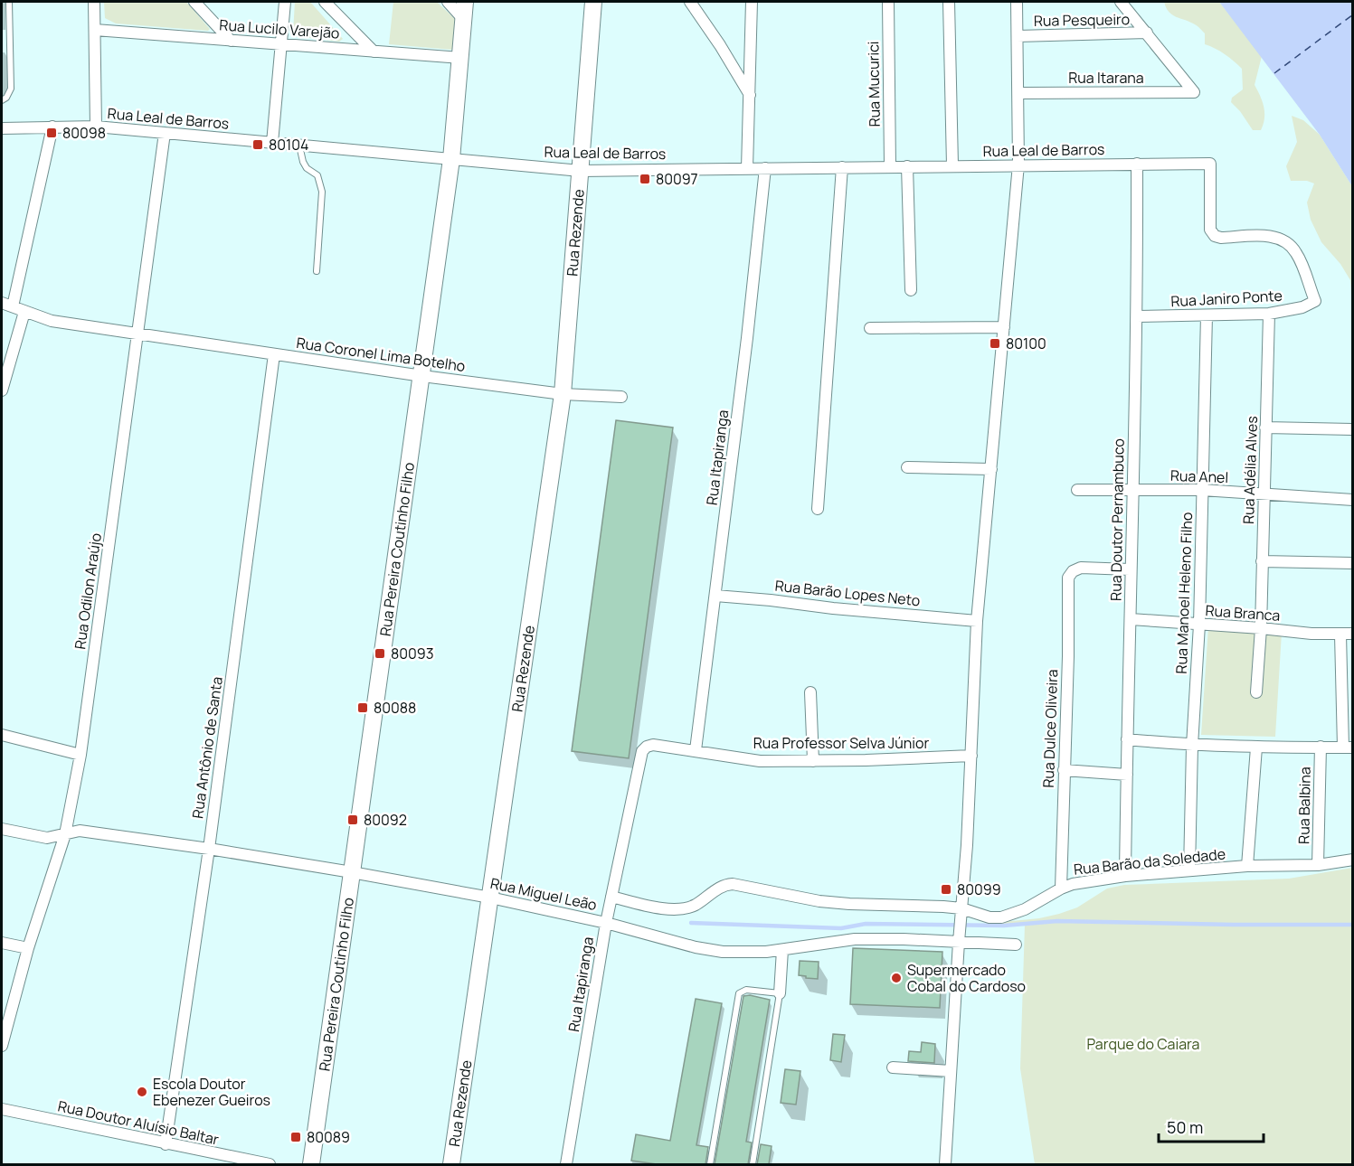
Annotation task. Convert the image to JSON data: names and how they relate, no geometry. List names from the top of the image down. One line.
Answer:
{"streets":{"street":["Rua Pesqueiro","Rua Lucilo Varejão","Rua Itarana","Rua Mucurici","Rua Leal de Barros","Rua Rezende","Rua Janiro Ponte","Rua Coronel Lima Botelho","Rua Itapiranga","Rua Adélia Alves","Rua Anel","Rua Doutor Pernambuco","Rua Pereira Coutinho Filho","Rua Odilon Araújo","Rua Barão Lopes Neto","Rua Manoel Heleno Filho","Rua Branca","Rua Dulce Oliveira","Rua Professor Selva Júnior","Rua Antônio de Santa","Rua Balbina","Rua Barão da Soledade","Rua Miguel Leão","Rua Doutor Aluísio Baltar"]},"crossings":[["Rua Pesqueiro","Rua Itarana"],["Rua Lucilo Varejão","Rua Pereira Coutinho Filho"],["Rua Mucurici","Rua Leal de Barros"],["Rua Leal de Barros","Rua Rezende"],["Rua Leal de Barros","Rua Janiro Ponte"],["Rua Leal de Barros","Rua Itapiranga"],["Rua Leal de Barros","Rua Doutor Pernambuco"],["Rua Leal de Barros","Rua Pereira Coutinho Filho"],["Rua Leal de Barros","Rua Odilon Araújo"],["Rua Rezende","Rua Coronel Lima Botelho"],["Rua Rezende","Rua Miguel Leão"],["Rua Janiro Ponte","Rua Adélia Alves"],["Rua Janiro Ponte","Rua Doutor Pernambuco"],["Rua Janiro Ponte","Rua Manoel Heleno Filho"],["Rua Coronel Lima Botelho","Rua Pereira Coutinho Filho"],["Rua Coronel Lima Botelho","Rua Odilon Araújo"],["Rua Coronel Lima Botelho","Rua Antônio de Santa"],["Rua Itapiranga","Rua Barão Lopes Neto"],["Rua Itapiranga","Rua Professor Selva Júnior"],["Rua Itapiranga","Rua Barão da Soledade"],["Rua Itapiranga","Rua Miguel Leão"],["Rua Adélia Alves","Rua Anel"],["Rua Adélia Alves","Rua Branca"],["Rua Anel","Rua Doutor Pernambuco"],["Rua Anel","Rua Manoel Heleno Filho"],["Rua Doutor Pernambuco","Rua Branca"],["Rua Doutor Pernambuco","Rua Dulce Oliveira"],["Rua Doutor Pernambuco","Rua Barão da Soledade"],["Rua Pereira Coutinho Filho","Rua Miguel Leão"],["Rua Odilon Araújo","Rua Miguel Leão"],["Rua Manoel Heleno Filho","Rua Branca"],["Rua Manoel Heleno Filho","Rua Barão da Soledade"],["Rua Dulce Oliveira","Rua Barão da Soledade"],["Rua Antônio de Santa","Rua Miguel Leão"],["Rua Antônio de Santa","Rua Doutor Aluísio Baltar"],["Rua Balbina","Rua Barão da Soledade"]],"parks":["Parque do Caiara"],"places":{"transit":["80098","80104","80097","80100","80093","80088","80092","80099","80089"],"other":["Supermercado Cobal do Cardoso","Escola Doutor Ebenezer Gueiros"]},"scale_bar":"50 m"}
